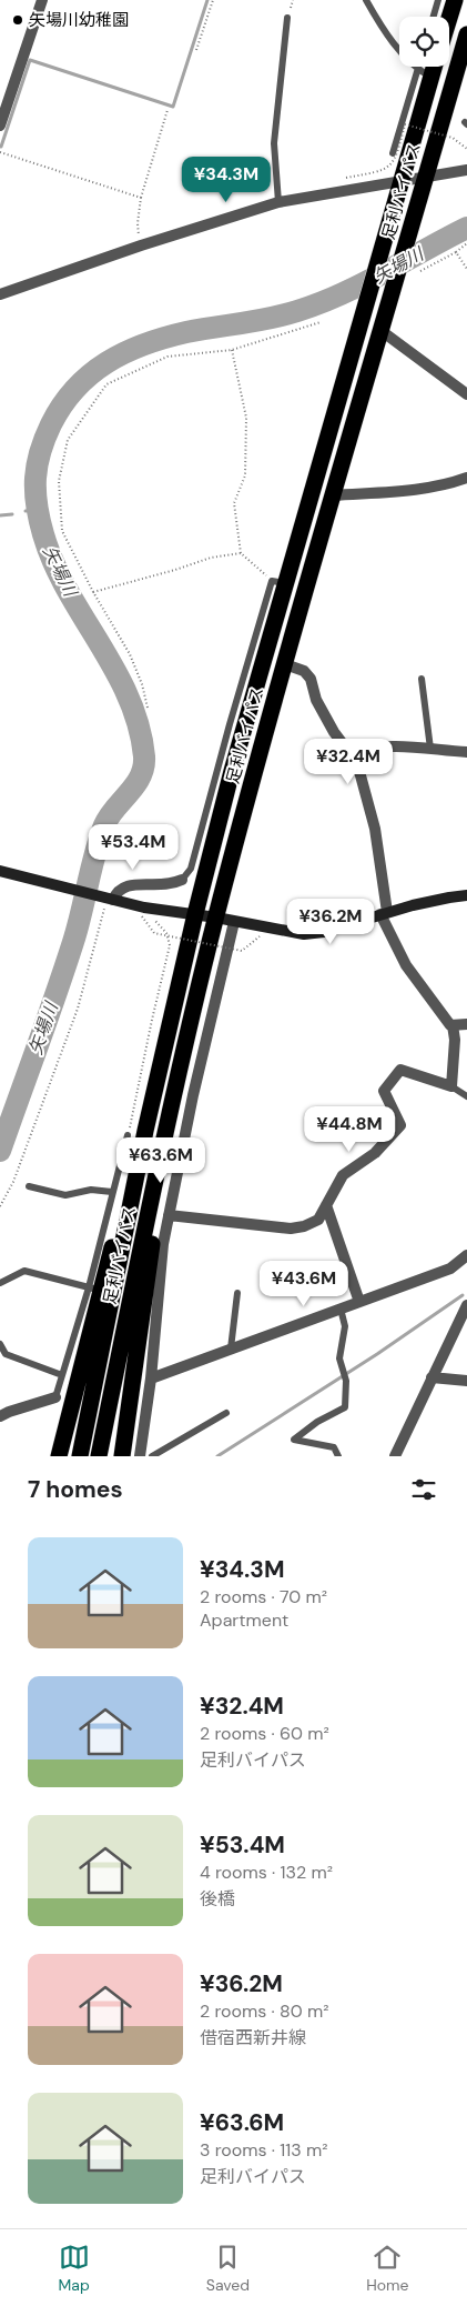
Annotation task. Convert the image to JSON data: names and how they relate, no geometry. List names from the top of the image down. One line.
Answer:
{"streets":{"highway":["足利バイパス"]},"water":["矢場川"],"places":["矢場川幼稚園"],"page":{"price":["¥34.3M","¥32.4M","¥53.4M","¥36.2M","¥44.8M","¥63.6M","¥43.6M"],"heading":"7 homes","list":[{"name":"¥34.3M","note":"2 rooms · 70 m² · Apartment"},{"name":"¥32.4M","note":"2 rooms · 60 m² · 足利バイパス"},{"name":"¥53.4M","note":"4 rooms · 132 m² · 後橋"},{"name":"¥36.2M","note":"2 rooms · 80 m² · 借宿西新井線"},{"name":"¥63.6M","note":"3 rooms · 113 m² · 足利バイパス"}],"tabs":["Map","Saved","Home"]}}
